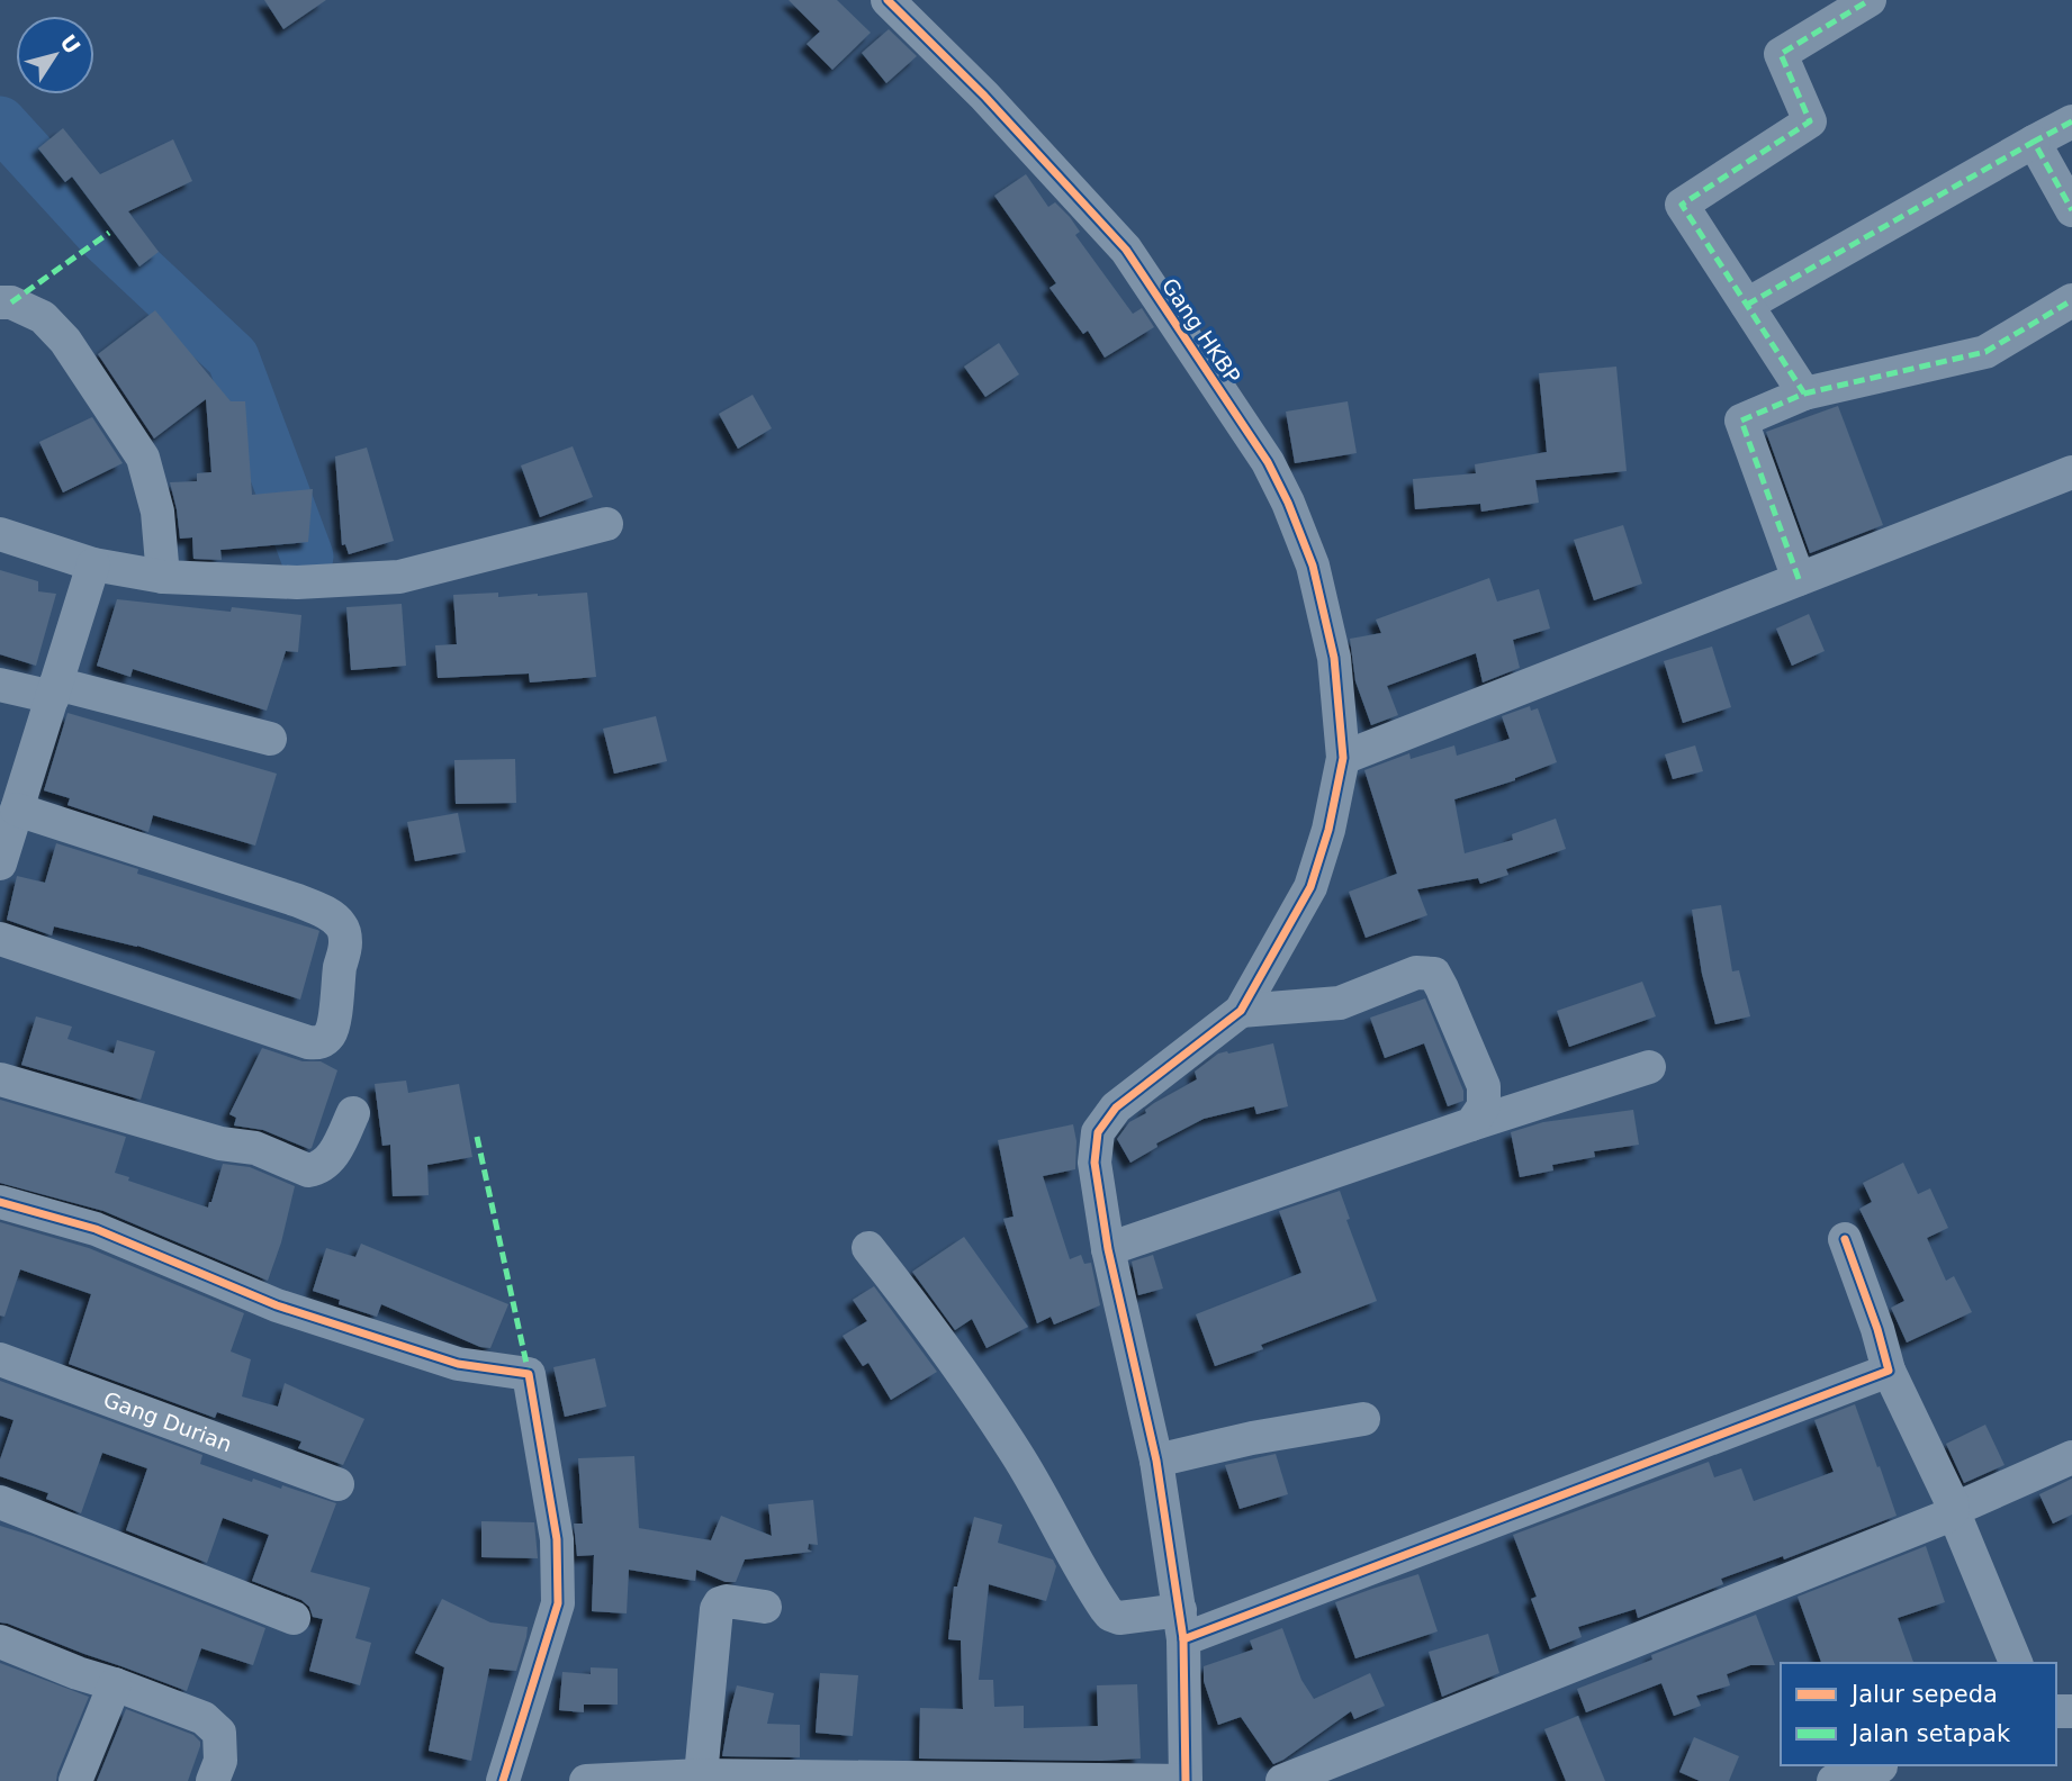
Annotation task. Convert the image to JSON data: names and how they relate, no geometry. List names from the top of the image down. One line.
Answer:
{"streets":{"street":["Gang HKBP","Gang Durian"]},"legend":["Jalur sepeda","Jalan setapak"],"north":"top right"}
